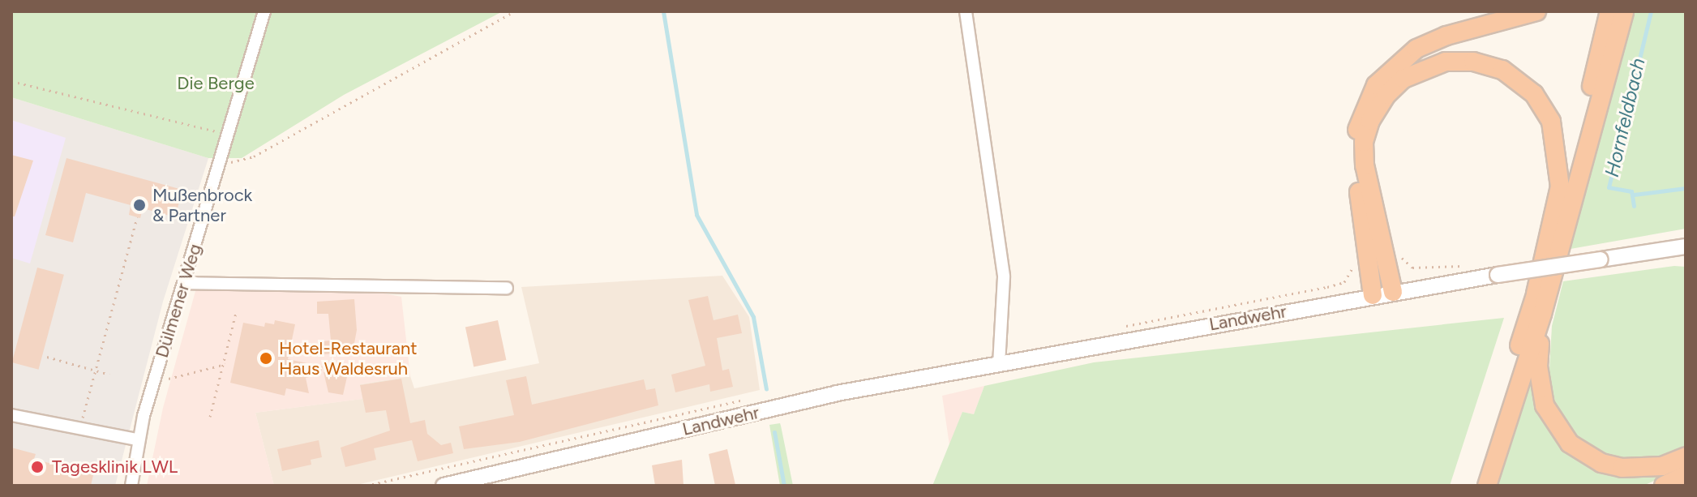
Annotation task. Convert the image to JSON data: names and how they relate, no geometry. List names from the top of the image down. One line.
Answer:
{"streets":{"main road":["Landwehr"],"street":["Dülmener Weg"]},"water":["Hornfeldbach"],"parks":["Die Berge"],"places":["Mußenbrock & Partner","Hotel-Restaurant Haus Waldesruh","Tagesklinik LWL"]}
